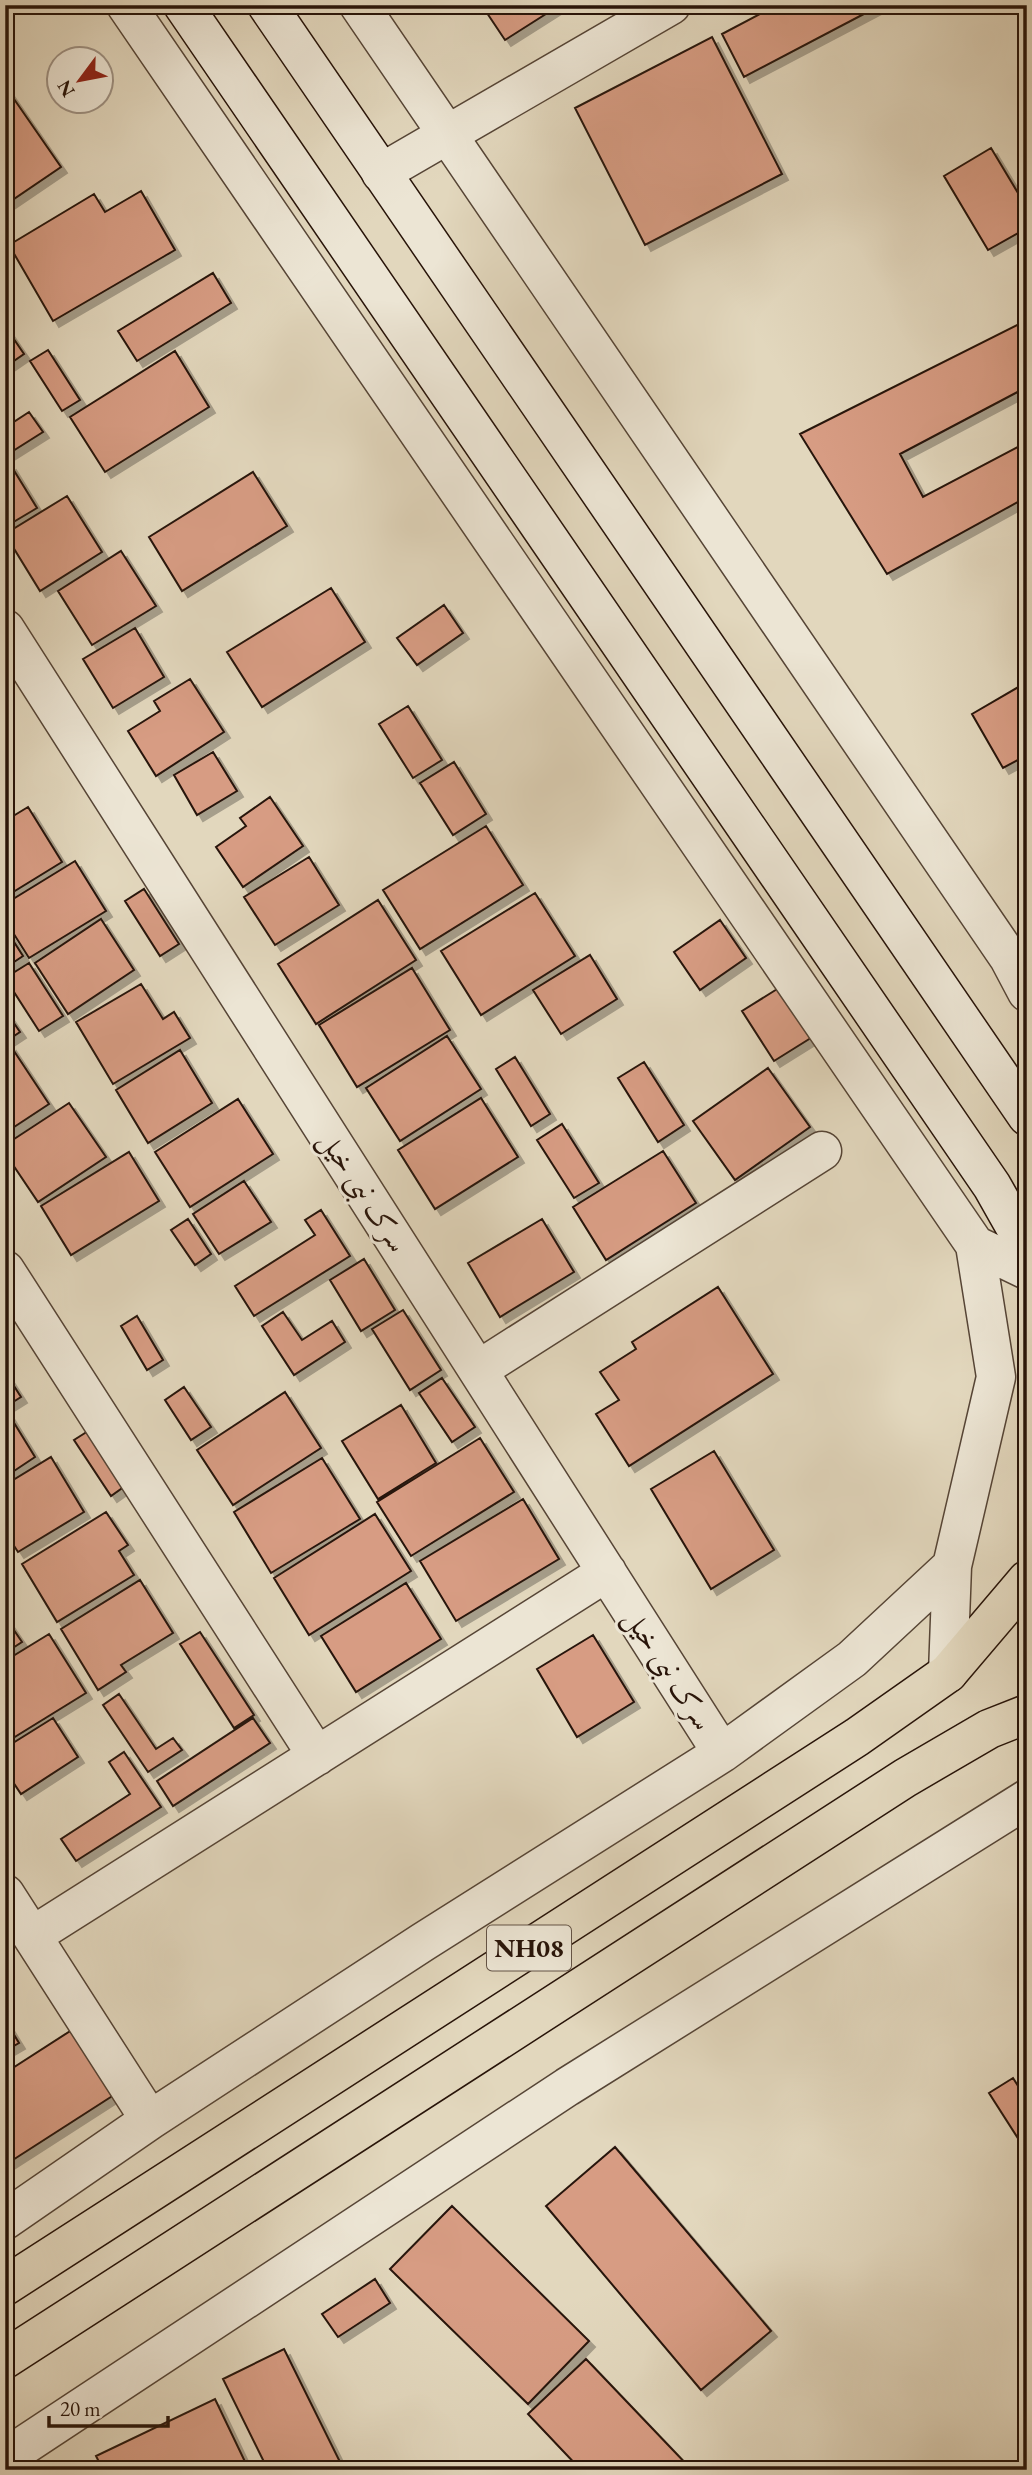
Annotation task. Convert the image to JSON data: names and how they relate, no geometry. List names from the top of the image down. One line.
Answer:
{"streets":{"highway":["NH08"],"street":["سرک نبی خیل"]},"scale_bar":"20 m","north":"bottom left"}
